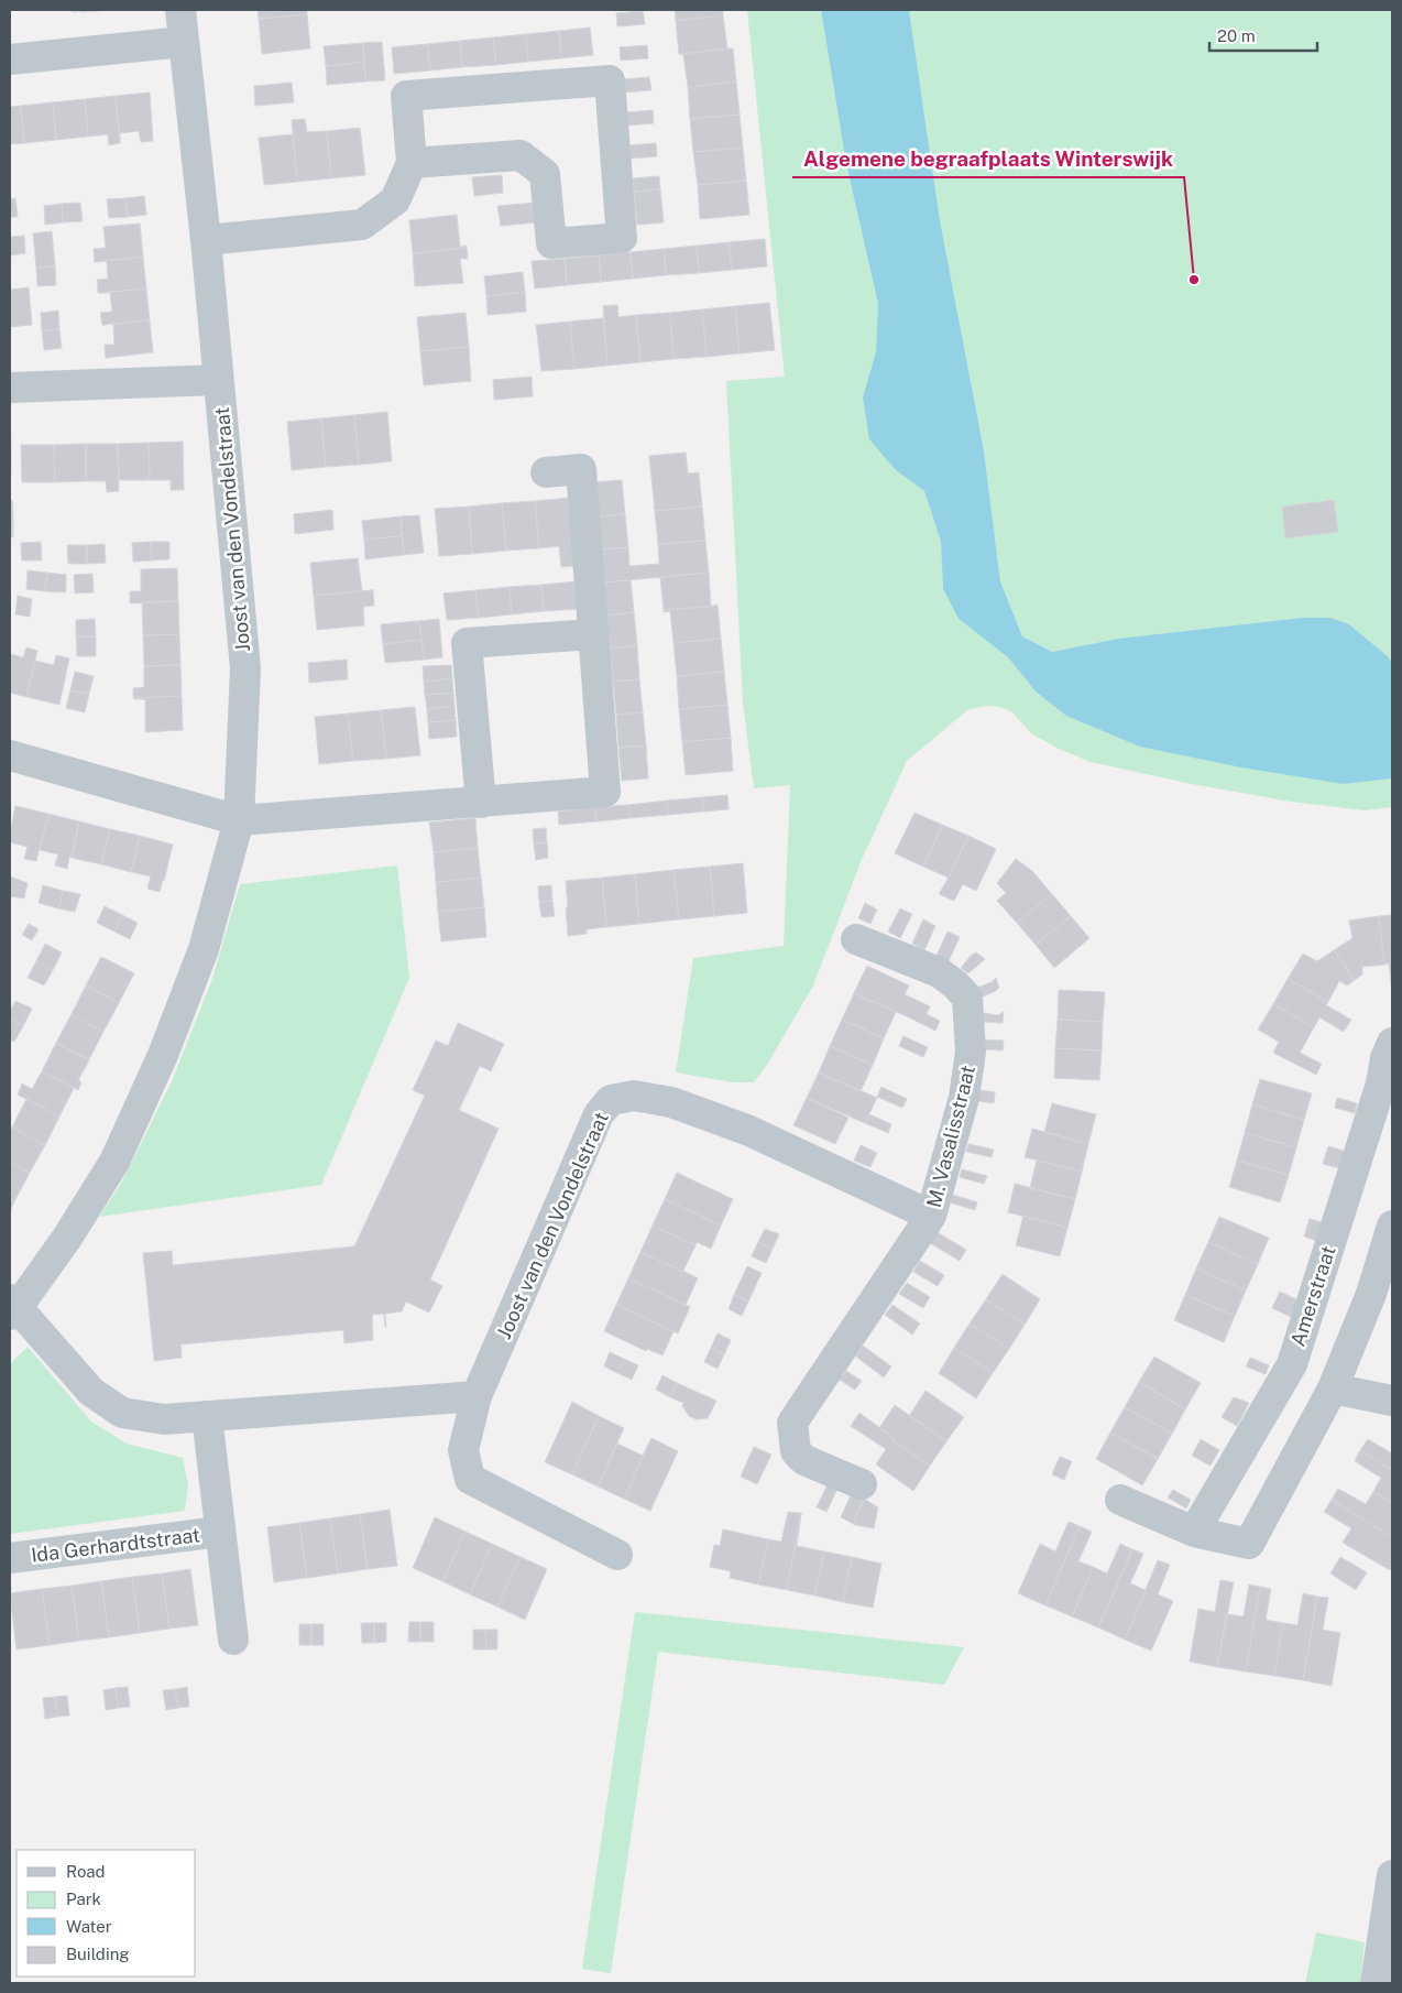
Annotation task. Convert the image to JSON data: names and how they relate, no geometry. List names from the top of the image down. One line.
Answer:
{"streets":{"street":["Joost van den Vondelstraat","M. Vasalisstraat","Amerstraat","Ida Gerhardtstraat"]},"crossings":[["Joost van den Vondelstraat","M. Vasalisstraat"],["Joost van den Vondelstraat","Ida Gerhardtstraat"]],"places":["Algemene begraafplaats Winterswijk"],"legend":["Road","Park","Water","Building"],"scale_bar":"20 m"}
